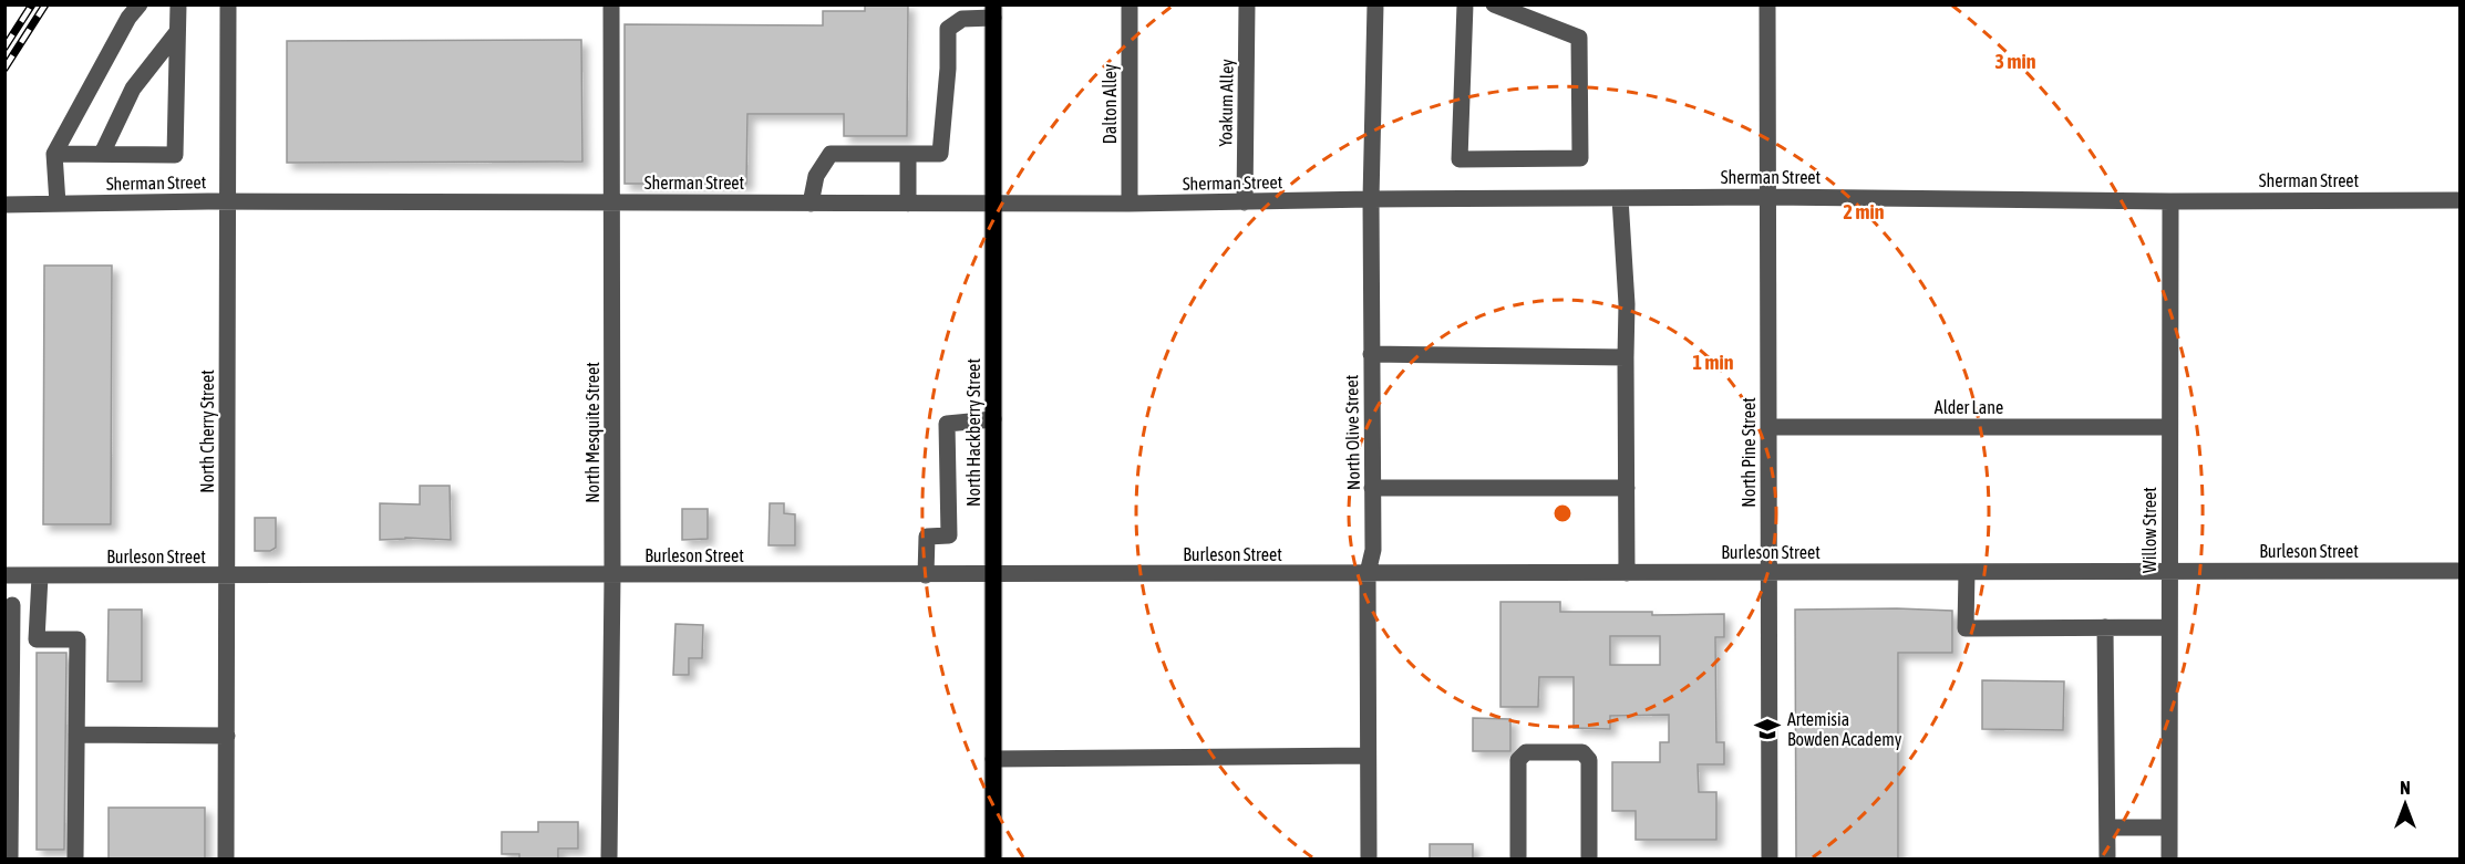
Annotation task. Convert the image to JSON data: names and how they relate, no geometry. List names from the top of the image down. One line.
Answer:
{"streets":{"main road":["North Hackberry Street"],"street":["Yoakum Alley","Dalton Alley","Sherman Street","Alder Lane","North Cherry Street","North Mesquite Street","North Olive Street","North Pine Street","Willow Street","Burleson Street"]},"crossings":[["Yoakum Alley","Sherman Street"],["Dalton Alley","Sherman Street"],["Sherman Street","North Cherry Street"],["Sherman Street","North Mesquite Street"],["Sherman Street","North Hackberry Street"],["Sherman Street","North Olive Street"],["Sherman Street","North Pine Street"],["Sherman Street","Willow Street"],["Alder Lane","North Pine Street"],["Alder Lane","Willow Street"],["North Cherry Street","Burleson Street"],["North Mesquite Street","Burleson Street"],["North Hackberry Street","Burleson Street"],["North Olive Street","Burleson Street"],["North Pine Street","Burleson Street"],["Willow Street","Burleson Street"]],"places":{"school or university":["Artemisia Bowden Academy"]},"north":"top","rings":["3 min","2 min","1 min"]}
